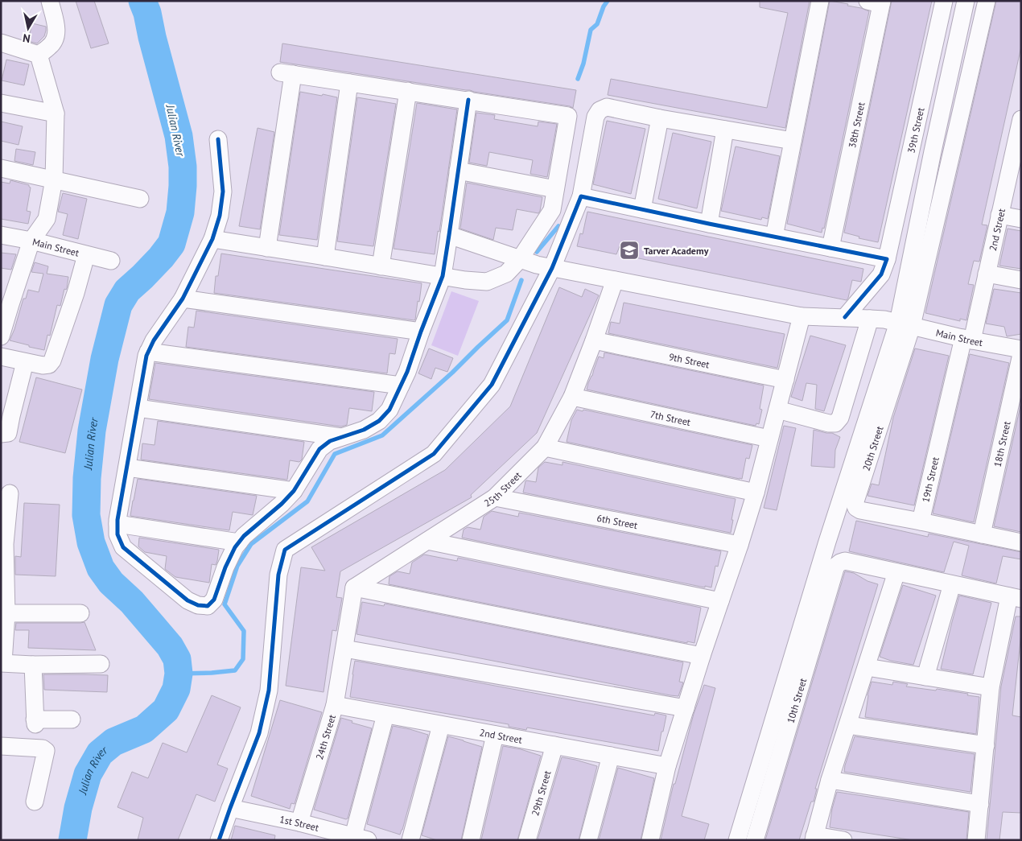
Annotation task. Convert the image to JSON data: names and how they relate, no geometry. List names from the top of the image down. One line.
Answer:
{"streets":{"street":["38th Street","39th Street","2nd Street","Main Street","9th Street","7th Street","18th Street","20th Street","19th Street","25th Street","6th Street","10th Street","24th Street","29th Street","1st Street"]},"crossings":[["39th Street","Main Street"],["2nd Street","Main Street"],["2nd Street","19th Street"],["2nd Street","24th Street"],["2nd Street","29th Street"],["Main Street","20th Street"],["Main Street","19th Street"],["Main Street","25th Street"],["9th Street","25th Street"],["7th Street","25th Street"],["20th Street","19th Street"],["25th Street","6th Street"],["24th Street","1st Street"]],"water":["Julian River"],"places":{"school or university":["Tarver Academy"]},"north":"bottom"}
